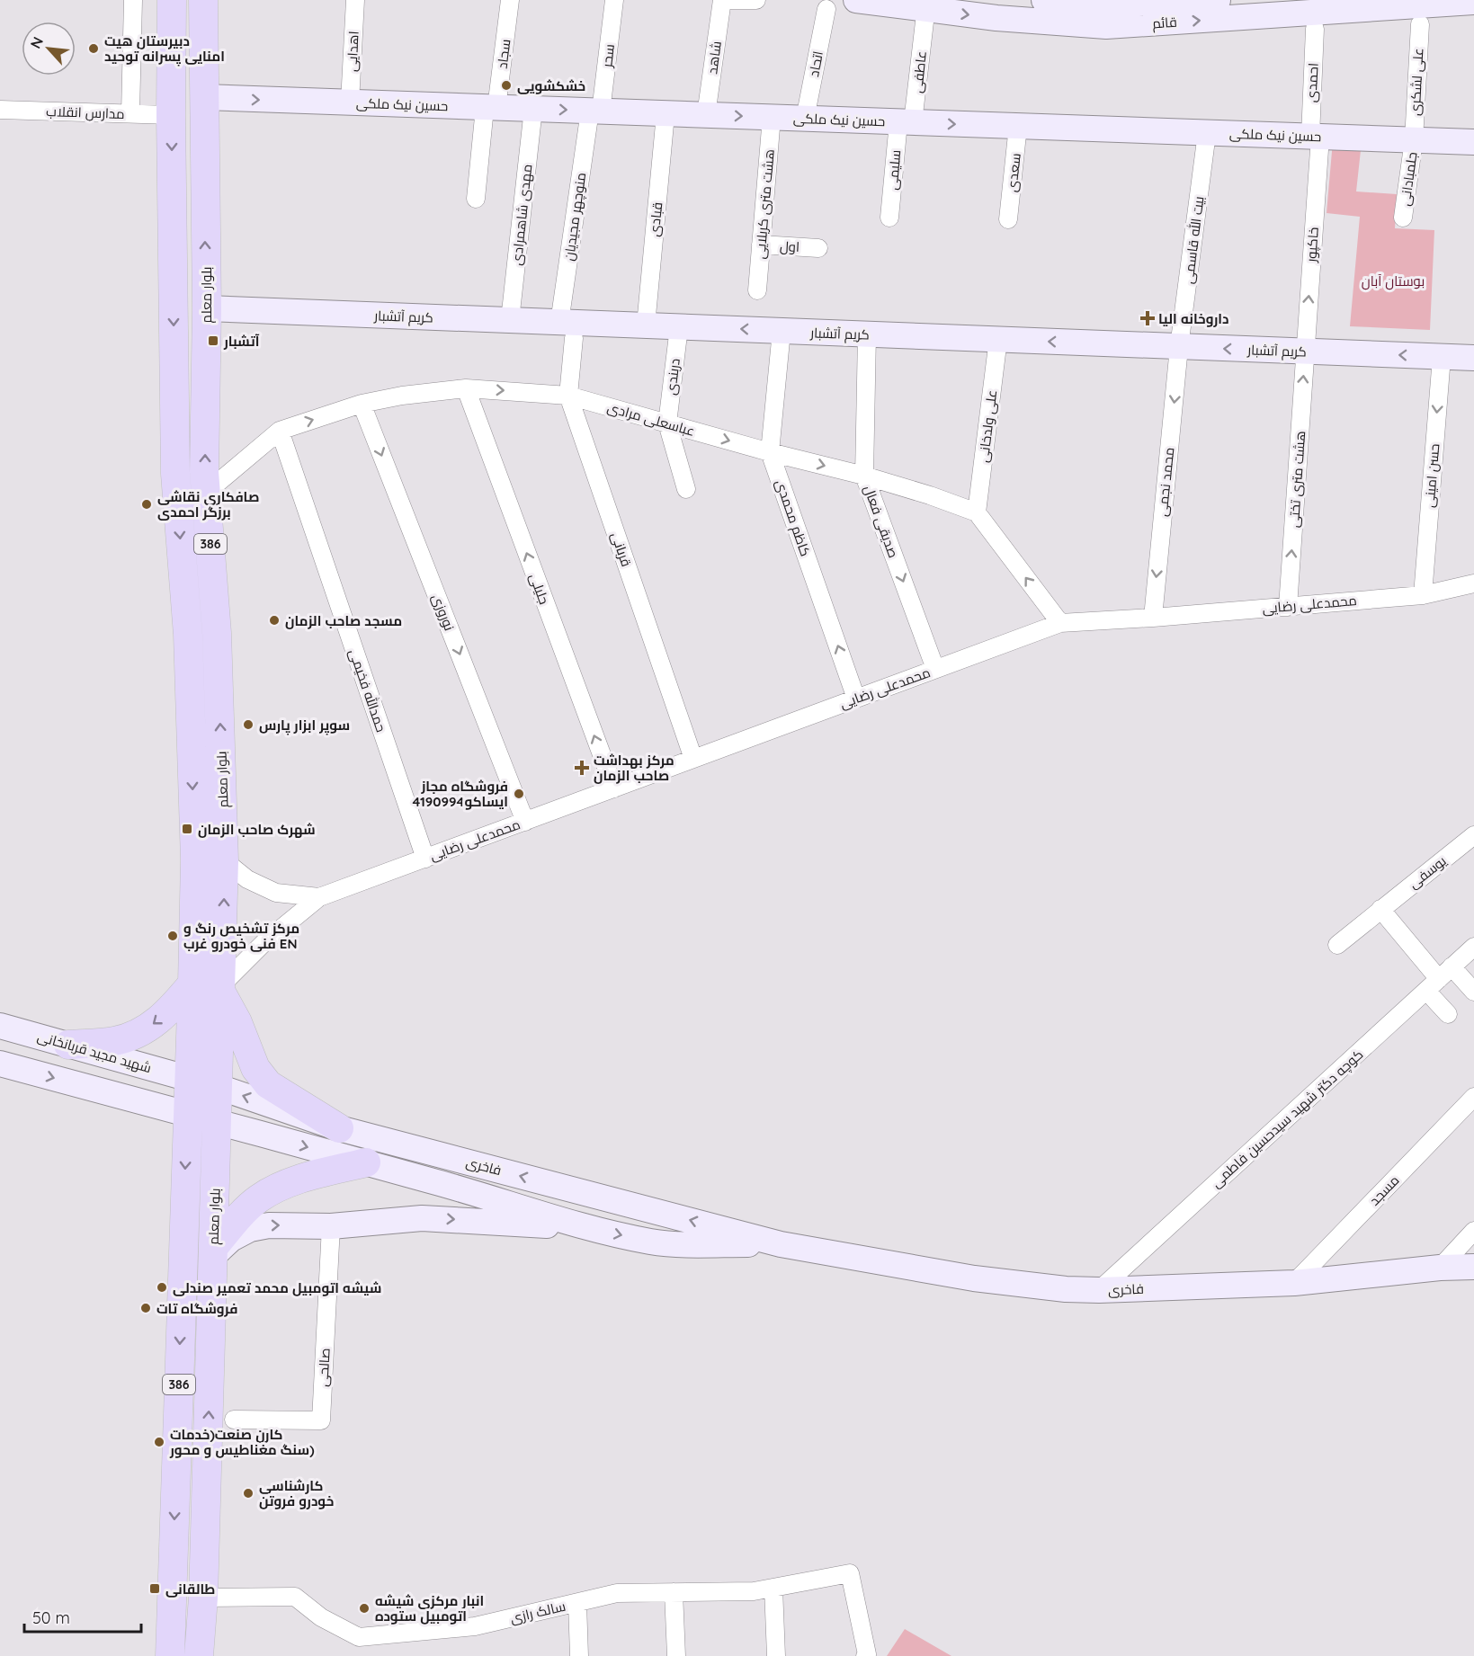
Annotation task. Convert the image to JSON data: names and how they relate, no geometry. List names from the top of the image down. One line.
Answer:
{"streets":{"main road":["قائم","حسین نیک ملکی","بلوار معلم","کریم آتشبار","386","شهید مجید قربانخانی","فاخری"],"street":["اهدایی","سجاد","سحر","شاهد","اتحاد","عاطفی","علی لشکری","احمدی","مدارس انقلاب","سلیمی","سعدی","جلمبادانی","هشت متری کربلایی","مهدی شاهمرادی","منوچهر مجیدیان","قبادی","بیت الله قاسمی","خاکپور","اول","دربندی","عباسعلی مرادی","علی ولدخانی","حسن امینی","هشت متری تختی","محمد نجمی","کاظم محمدی","صدیقی فعال","قربانی","جلیلی","محمدعلی رضایی","نوروزی","حمدالله فخیمی","یوسفی","کوچه دکتر شهید سیدحسین فاطمی","مسجد","صالحی","سالک رازی"]},"crossings":[["اهدایی","حسین نیک ملکی"],["سجاد","حسین نیک ملکی"],["سحر","حسین نیک ملکی"],["سحر","منوچهر مجیدیان"],["شاهد","حسین نیک ملکی"],["اتحاد","حسین نیک ملکی"],["عاطفی","حسین نیک ملکی"],["عاطفی","سلیمی"],["علی لشکری","حسین نیک ملکی"],["علی لشکری","جلمبادانی"],["احمدی","حسین نیک ملکی"],["احمدی","خاکپور"],["حسین نیک ملکی","سلیمی"],["حسین نیک ملکی","سعدی"],["حسین نیک ملکی","جلمبادانی"],["حسین نیک ملکی","هشت متری کربلایی"],["حسین نیک ملکی","مهدی شاهمرادی"],["حسین نیک ملکی","منوچهر مجیدیان"],["حسین نیک ملکی","قبادی"],["حسین نیک ملکی","بیت الله قاسمی"],["حسین نیک ملکی","خاکپور"],["حسین نیک ملکی","بلوار معلم"],["مدارس انقلاب","386"],["هشت متری کربلایی","اول"],["مهدی شاهمرادی","کریم آتشبار"],["منوچهر مجیدیان","کریم آتشبار"],["منوچهر مجیدیان","قربانی"],["قبادی","کریم آتشبار"],["بیت الله قاسمی","کریم آتشبار"],["بیت الله قاسمی","محمد نجمی"],["خاکپور","کریم آتشبار"],["خاکپور","هشت متری تختی"],["بلوار معلم","کریم آتشبار"],["بلوار معلم","عباسعلی مرادی"],["بلوار معلم","فاخری"],["بلوار معلم","سالک رازی"],["کریم آتشبار","دربندی"],["کریم آتشبار","علی ولدخانی"],["کریم آتشبار","حسن امینی"],["کریم آتشبار","هشت متری تختی"],["کریم آتشبار","محمد نجمی"],["کریم آتشبار","کاظم محمدی"],["کریم آتشبار","صدیقی فعال"],["کریم آتشبار","قربانی"],["دربندی","عباسعلی مرادی"],["عباسعلی مرادی","علی ولدخانی"],["عباسعلی مرادی","کاظم محمدی"],["عباسعلی مرادی","صدیقی فعال"],["عباسعلی مرادی","قربانی"],["عباسعلی مرادی","جلیلی"],["عباسعلی مرادی","نوروزی"],["عباسعلی مرادی","حمدالله فخیمی"],["حسن امینی","محمدعلی رضایی"],["هشت متری تختی","محمدعلی رضایی"],["محمد نجمی","محمدعلی رضایی"],["کاظم محمدی","محمدعلی رضایی"],["صدیقی فعال","محمدعلی رضایی"],["386","شهید مجید قربانخانی"],["386","فاخری"],["قربانی","محمدعلی رضایی"],["جلیلی","محمدعلی رضایی"],["محمدعلی رضایی","نوروزی"],["محمدعلی رضایی","حمدالله فخیمی"],["شهید مجید قربانخانی","فاخری"],["کوچه دکتر شهید سیدحسین فاطمی","فاخری"],["فاخری","مسجد"]],"one_way":["قائم","خاکپور","کریم آتشبار","عباسعلی مرادی","حسن امینی","هشت متری تختی","محمد نجمی","کاظم محمدی","جلیلی","نوروزی"],"parks":["بوستان آبان"],"places":{"other":["دبیرستان هیت امنایی پسرانه توحید","خشکشویی","صافکاری نقاشی برزگر احمدی","مسجد صاحب الزمان","سوپر ابزار پارس","فروشگاه مجاز ایساکو4190994","مرکز تشخیص رنگ و فنی خودرو غرب EN","شیشه اتومبیل محمد تعمیر صندلی","فروشگاه تات","کارن صنعت(خدمات سنگ مغناطیس و محور)","کارشناسی خودرو فروتن","انبار مرکزی شیشه اتومبیل ستوده"],"health":["داروخانه الیا","مرکز بهداشت صاحب الزمان"],"transit":["آتشبار","شهرک صاحب الزمان","طالقانی"]},"scale_bar":"50 m","north":"top left"}
